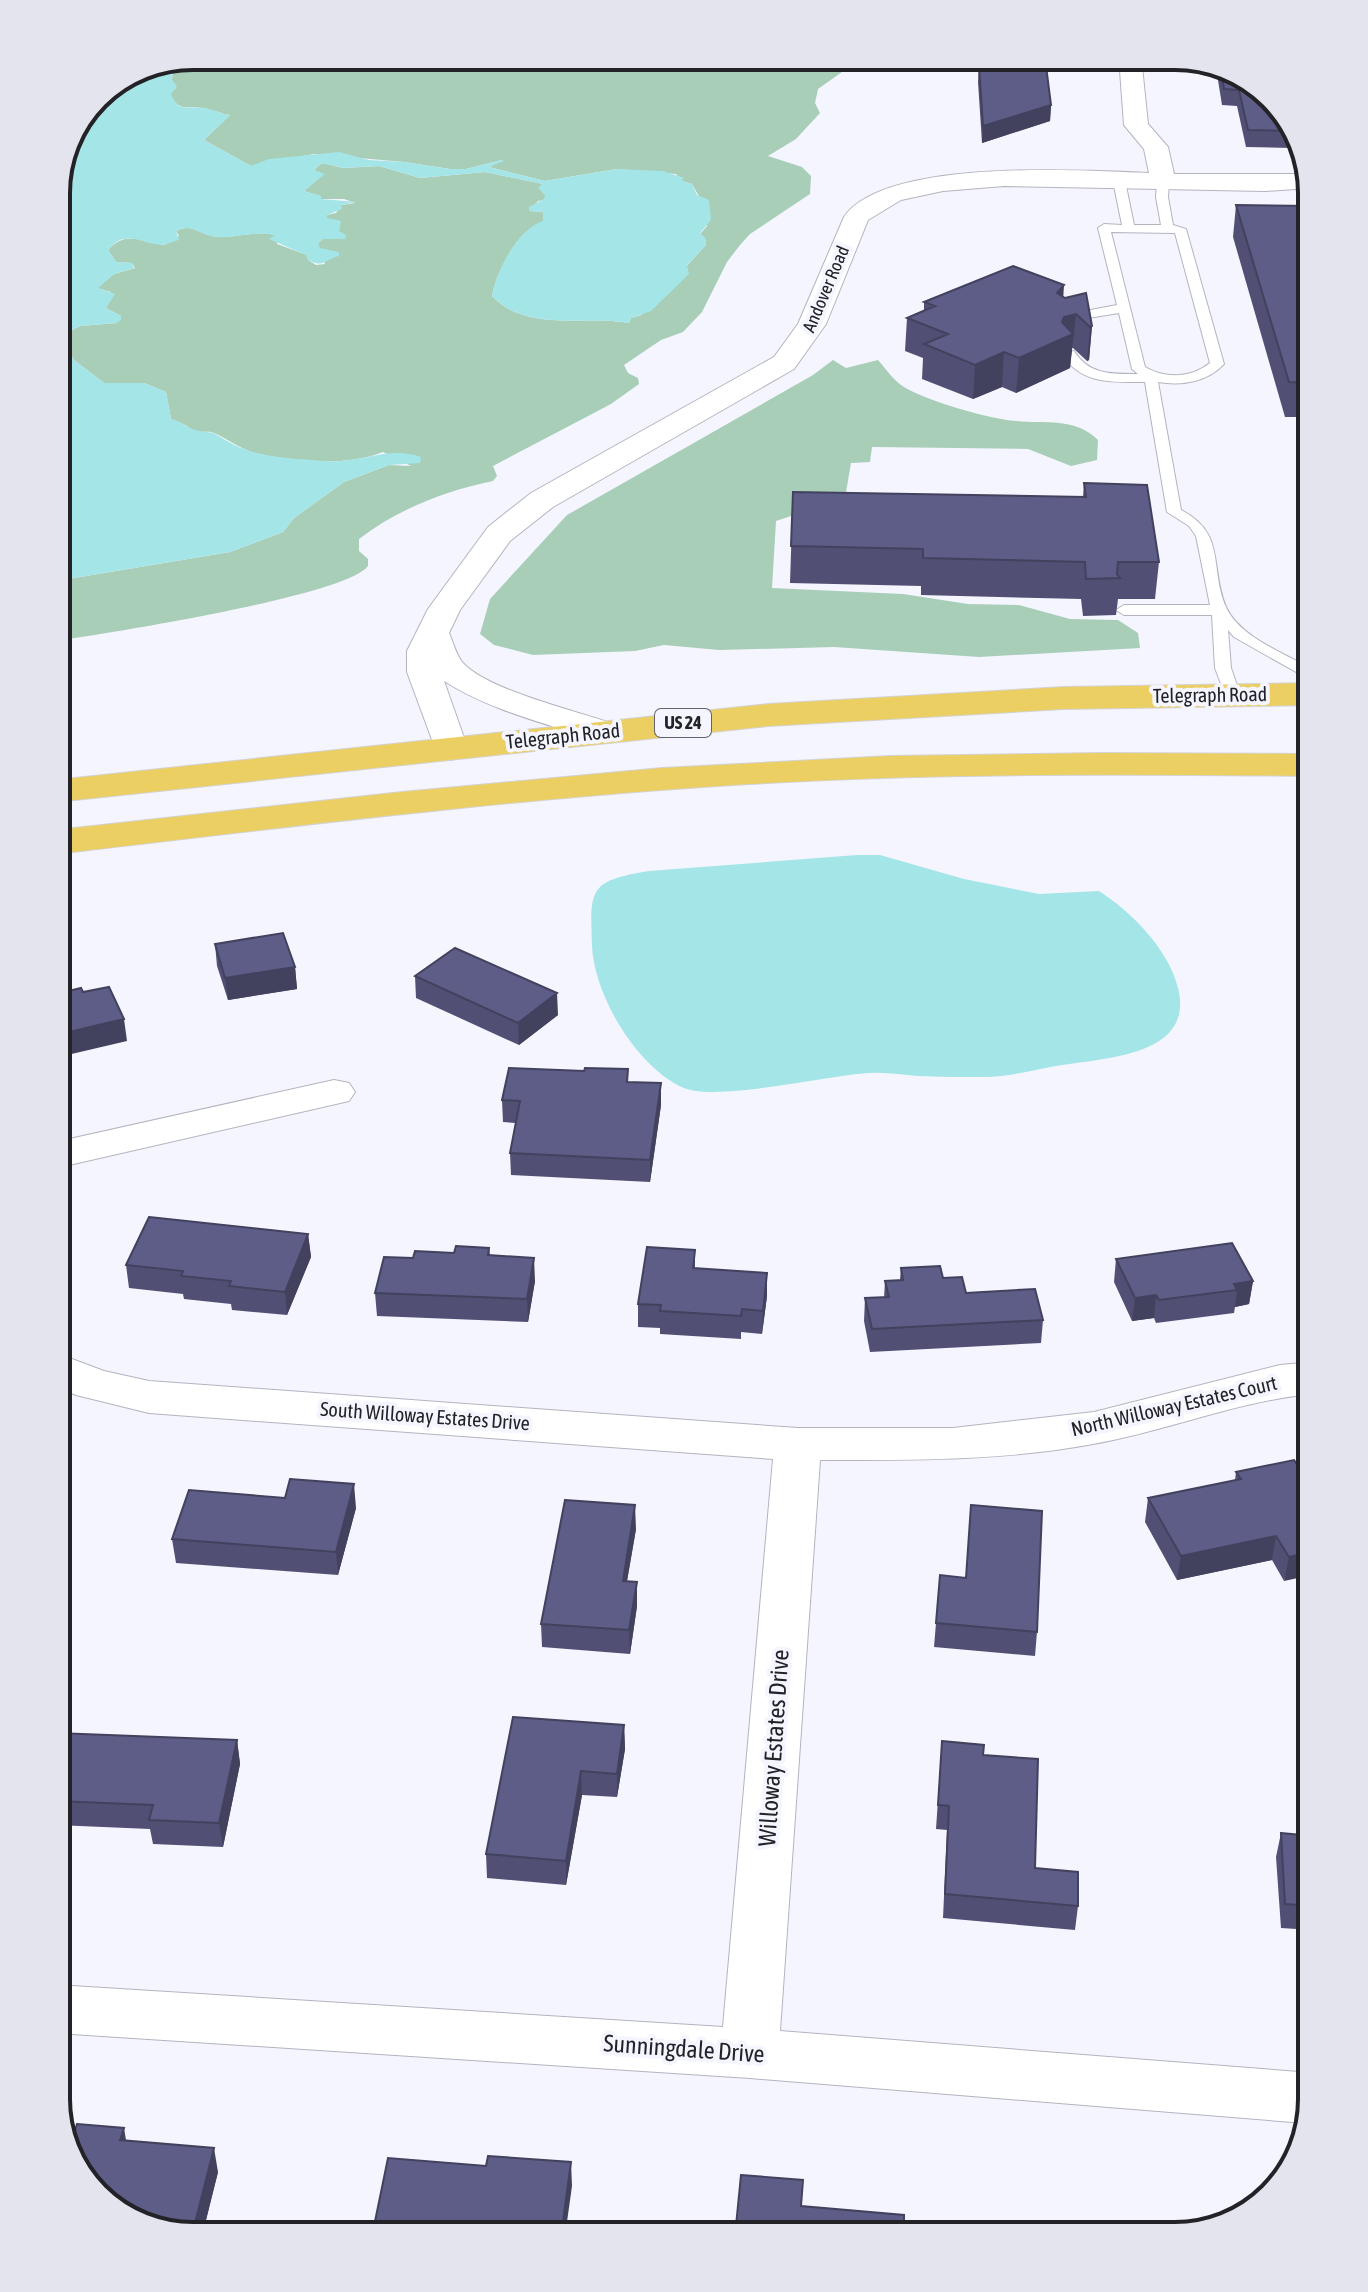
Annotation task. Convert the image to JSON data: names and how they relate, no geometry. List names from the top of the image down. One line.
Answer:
{"streets":{"highway":["Telegraph Road","US 24"],"street":["Andover Road","North Willoway Estates Court","South Willoway Estates Drive","Willoway Estates Drive","Sunningdale Drive"]},"crossings":[["Andover Road","Telegraph Road"],["North Willoway Estates Court","South Willoway Estates Drive"],["North Willoway Estates Court","Willoway Estates Drive"],["South Willoway Estates Drive","Willoway Estates Drive"],["Willoway Estates Drive","Sunningdale Drive"]]}
